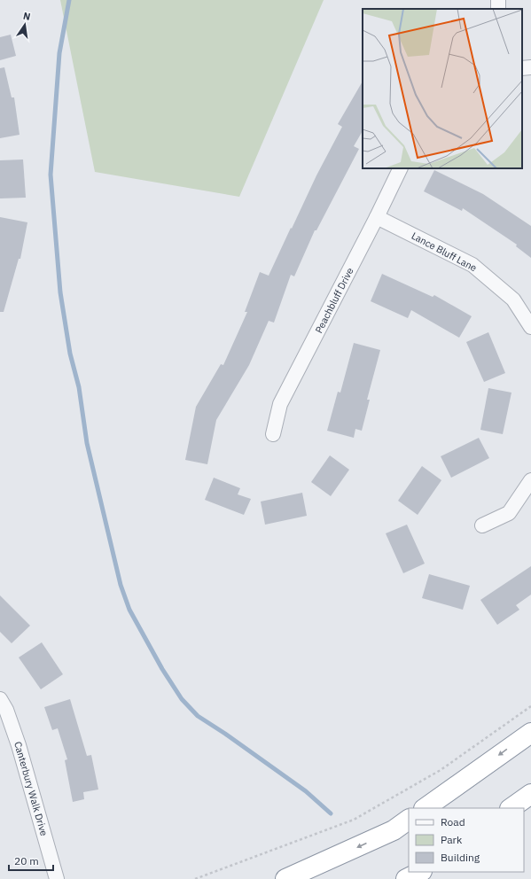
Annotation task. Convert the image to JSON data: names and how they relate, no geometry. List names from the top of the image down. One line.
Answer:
{"streets":{"street":["Lance Bluff Lane","Peachbluff Drive","Canterbury Walk Drive"]},"crossings":[["Lance Bluff Lane","Peachbluff Drive"]],"legend":["Road","Park","Building"],"scale_bar":"20 m","north":"top"}
